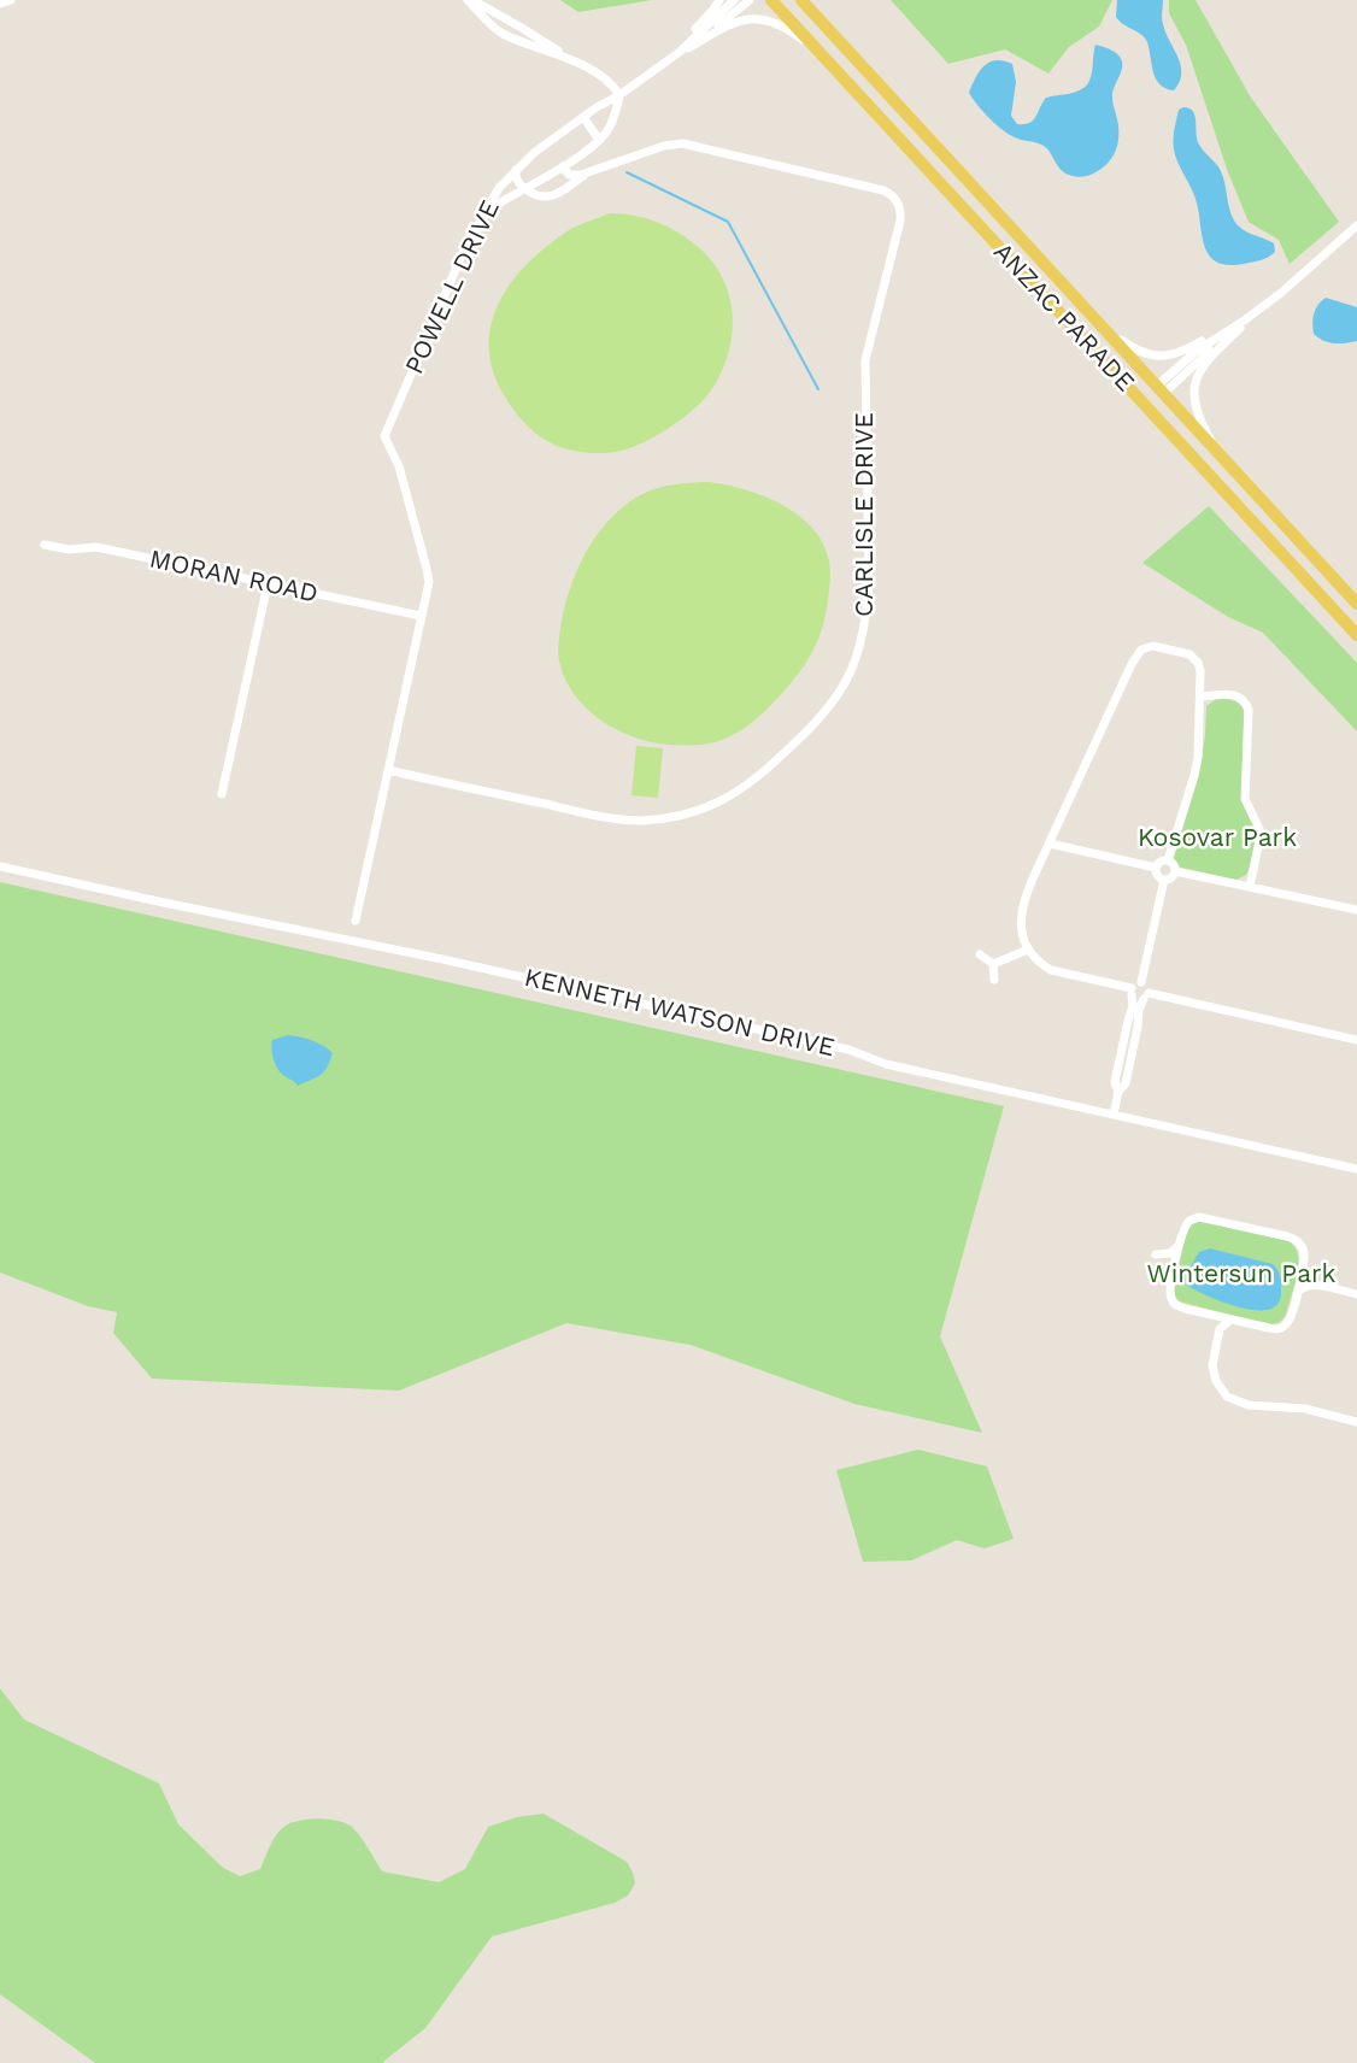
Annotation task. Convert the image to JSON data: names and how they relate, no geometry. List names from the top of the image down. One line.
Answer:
{"streets":{"main road":["ANZAC PARADE"],"street":["POWELL DRIVE","CARLISLE DRIVE","MORAN ROAD","KENNETH WATSON DRIVE"]},"crossings":[["POWELL DRIVE","MORAN ROAD"]],"parks":["Kosovar Park","Wintersun Park"]}
